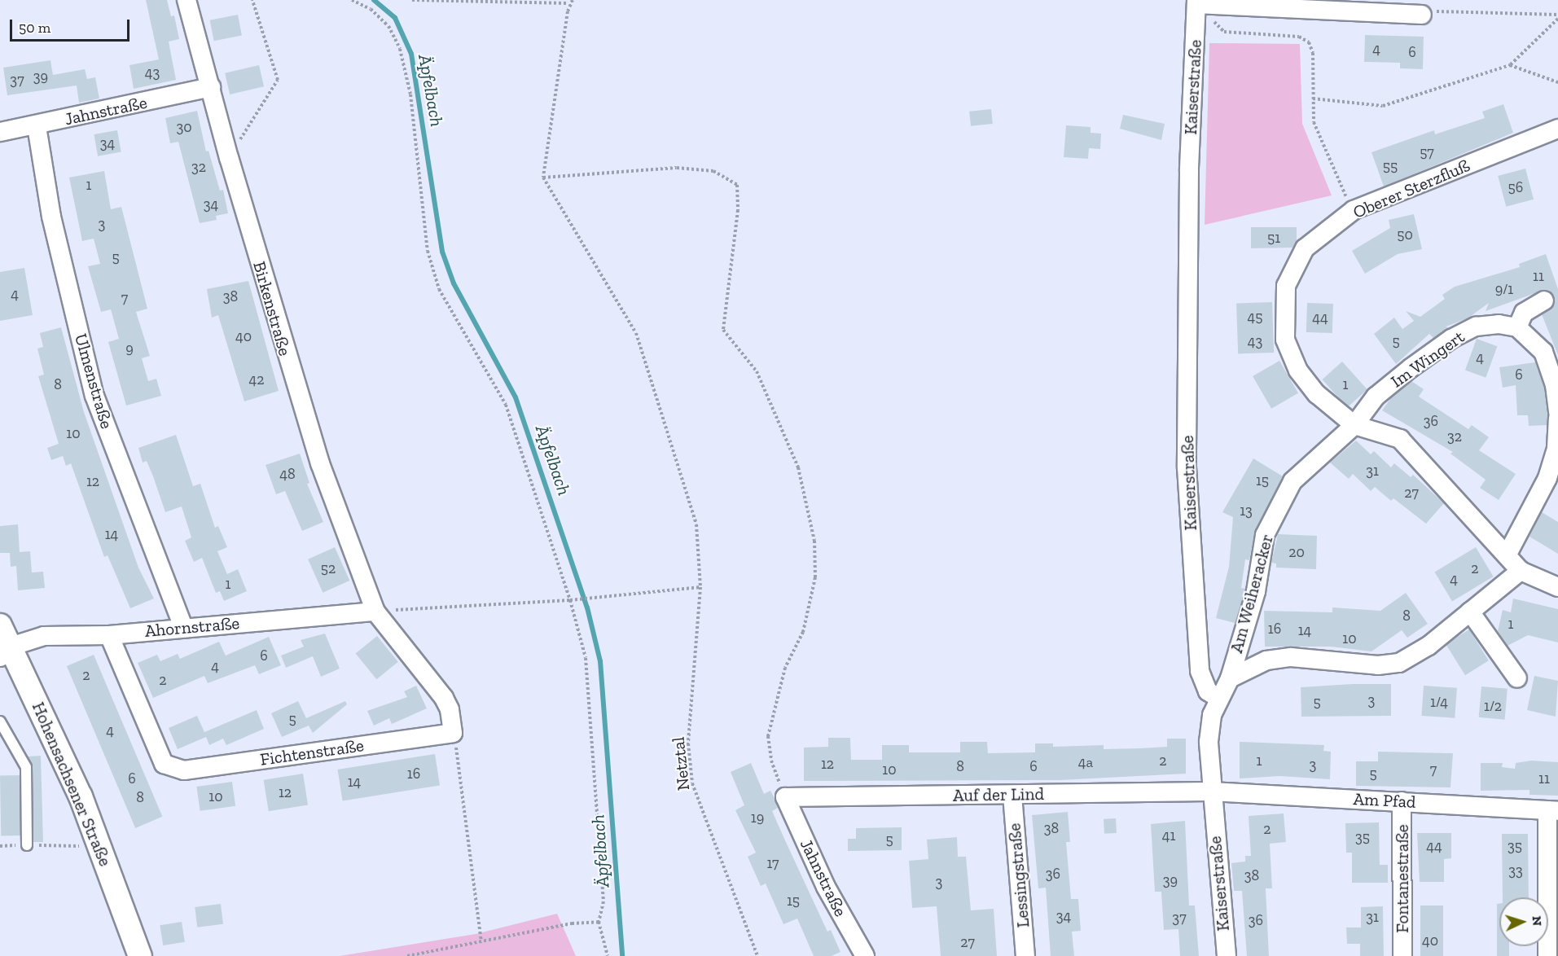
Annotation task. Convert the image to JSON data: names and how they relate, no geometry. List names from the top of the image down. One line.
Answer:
{"streets":{"street":["Kaiserstraße","Jahnstraße","Oberer Sterzfluß","Birkenstraße","Im Wingert","Ulmenstraße","Am Weiheracker","Ahornstraße","Fichtenstraße","Hohensachsener Straße","Auf der Lind","Am Pfad","Lessingstraße","Fontanestraße"],"path":["Netztal"]},"crossings":[["Kaiserstraße","Am Weiheracker"],["Kaiserstraße","Auf der Lind"],["Kaiserstraße","Am Pfad"],["Jahnstraße","Birkenstraße"],["Jahnstraße","Ulmenstraße"],["Jahnstraße","Auf der Lind"],["Oberer Sterzfluß","Im Wingert"],["Oberer Sterzfluß","Am Weiheracker"],["Birkenstraße","Ahornstraße"],["Im Wingert","Am Weiheracker"],["Ulmenstraße","Ahornstraße"],["Ahornstraße","Fichtenstraße"],["Ahornstraße","Hohensachsener Straße"],["Auf der Lind","Am Pfad"],["Auf der Lind","Lessingstraße"],["Am Pfad","Fontanestraße"]],"water":["Äpfelbach"],"house_numbers":["4","6","43","39","37","30","34","57","55","32","1","56","34","3","50","51","5","11","9/1","4","38","7","45","44","40","43","5","9","4","6","42","8","1","36","10","32","31","48","15","12","27","13","14","20","52","2","4","1","8","1","16","14","10","6","4","2","2","3","5","1/4","1/2","5","4","2","1","4a","12","3","8","6","10","7","16","5","6","11","14","12","10","8","19","38","2","41","35","5","44","35","17","33","36","38","39","3","15","34","31","37","36","40","27"],"scale_bar":"50 m","north":"right"}
